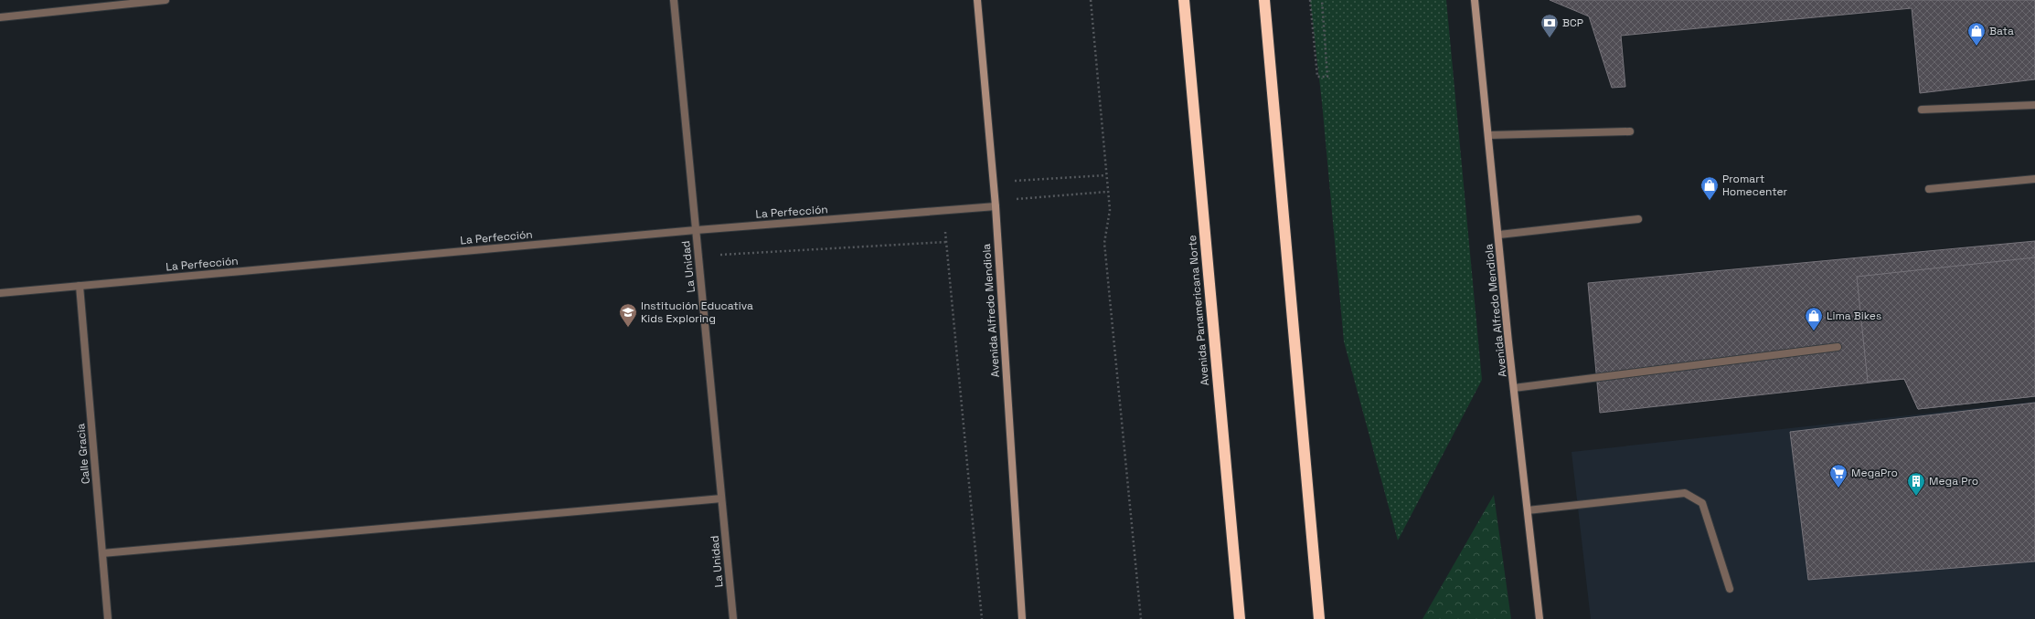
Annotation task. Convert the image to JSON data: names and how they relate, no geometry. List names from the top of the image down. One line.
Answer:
{"streets":{"highway":["Avenida Panamericana Norte"],"main road":["Avenida Alfredo Mendiola"],"street":["La Perfección","La Unidad","Calle Gracia"]},"crossings":[["La Perfección","La Unidad"],["La Perfección","Avenida Alfredo Mendiola"],["La Perfección","Calle Gracia"]],"places":{"bank":["BCP"],"shop":["Bata","Promart Homecenter","Lima Bikes"],"school or university":["Institución Educativa Kids Exploring"],"supermarket":["MegaPro"],"building":["Mega Pro"]}}
